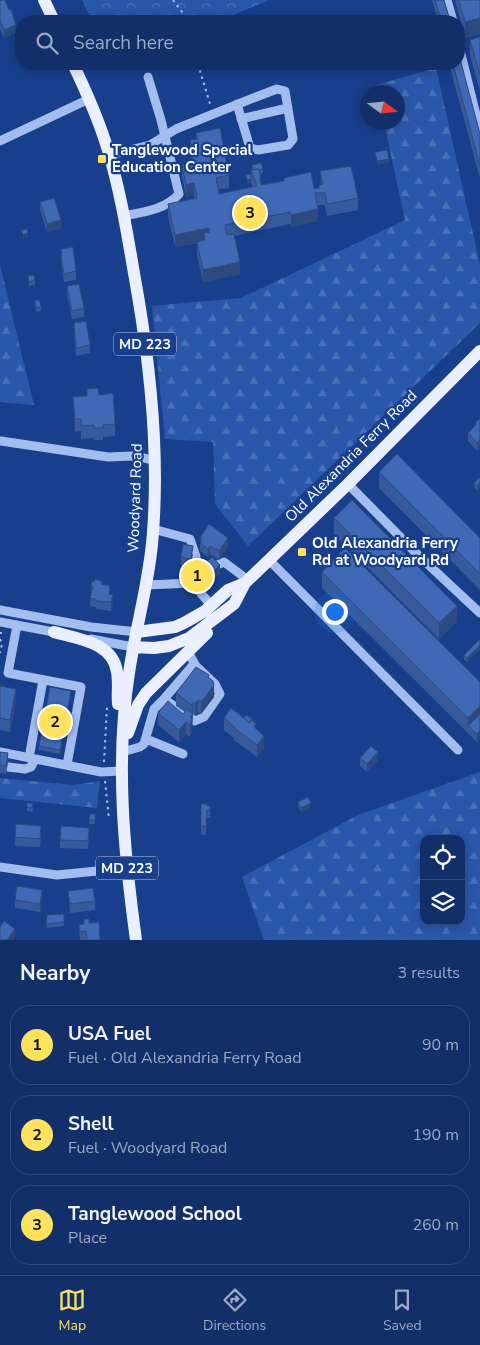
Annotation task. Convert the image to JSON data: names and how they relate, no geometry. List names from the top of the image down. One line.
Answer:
{"streets":{"main road":["MD 223","Old Alexandria Ferry Road","Woodyard Road"]},"crossings":[["Old Alexandria Ferry Road","Woodyard Road"]],"places":{"transit":["Tanglewood Special Education Center","Old Alexandria Ferry Rd at Woodyard Rd"]},"north":"right","page":{"search":"Search here","pins":["3","1","2"],"heading":["Nearby","3 results"],"list":[{"mark":"1","name":"USA Fuel","note":"Fuel · Old Alexandria Ferry Road","value":"90 m"},{"mark":"2","name":"Shell","note":"Fuel · Woodyard Road","value":"190 m"},{"mark":"3","name":"Tanglewood School","note":"Place","value":"260 m"}],"nav":["Map","Directions","Saved"]}}
